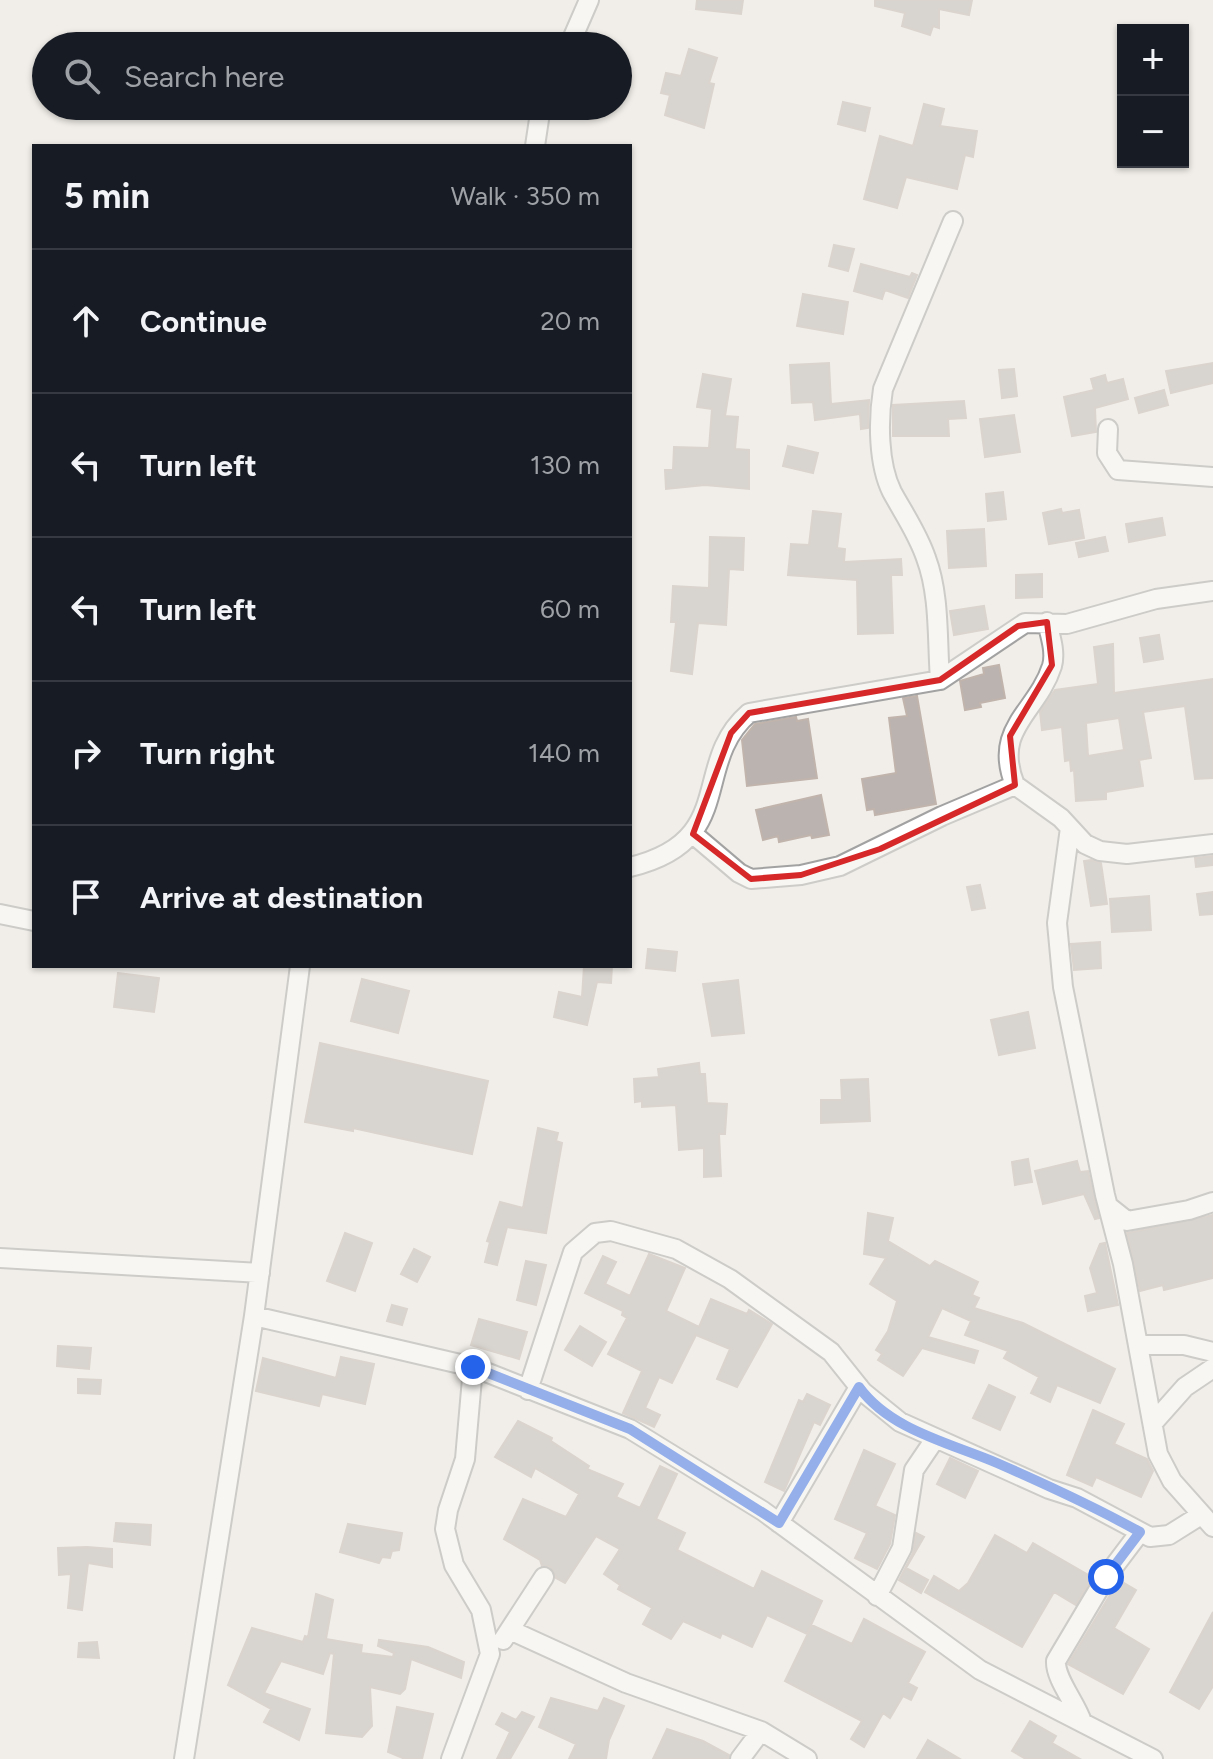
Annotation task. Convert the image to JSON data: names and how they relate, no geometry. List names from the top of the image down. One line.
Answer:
{"page":{"map_buttons":["+","−"],"search":"Search here","heading":["5 min","Walk · 350 m"],"list":[["Continue","20 m"],["Turn left","130 m"],["Turn left","60 m"],["Turn right","140 m"],"Arrive at destination"]}}
